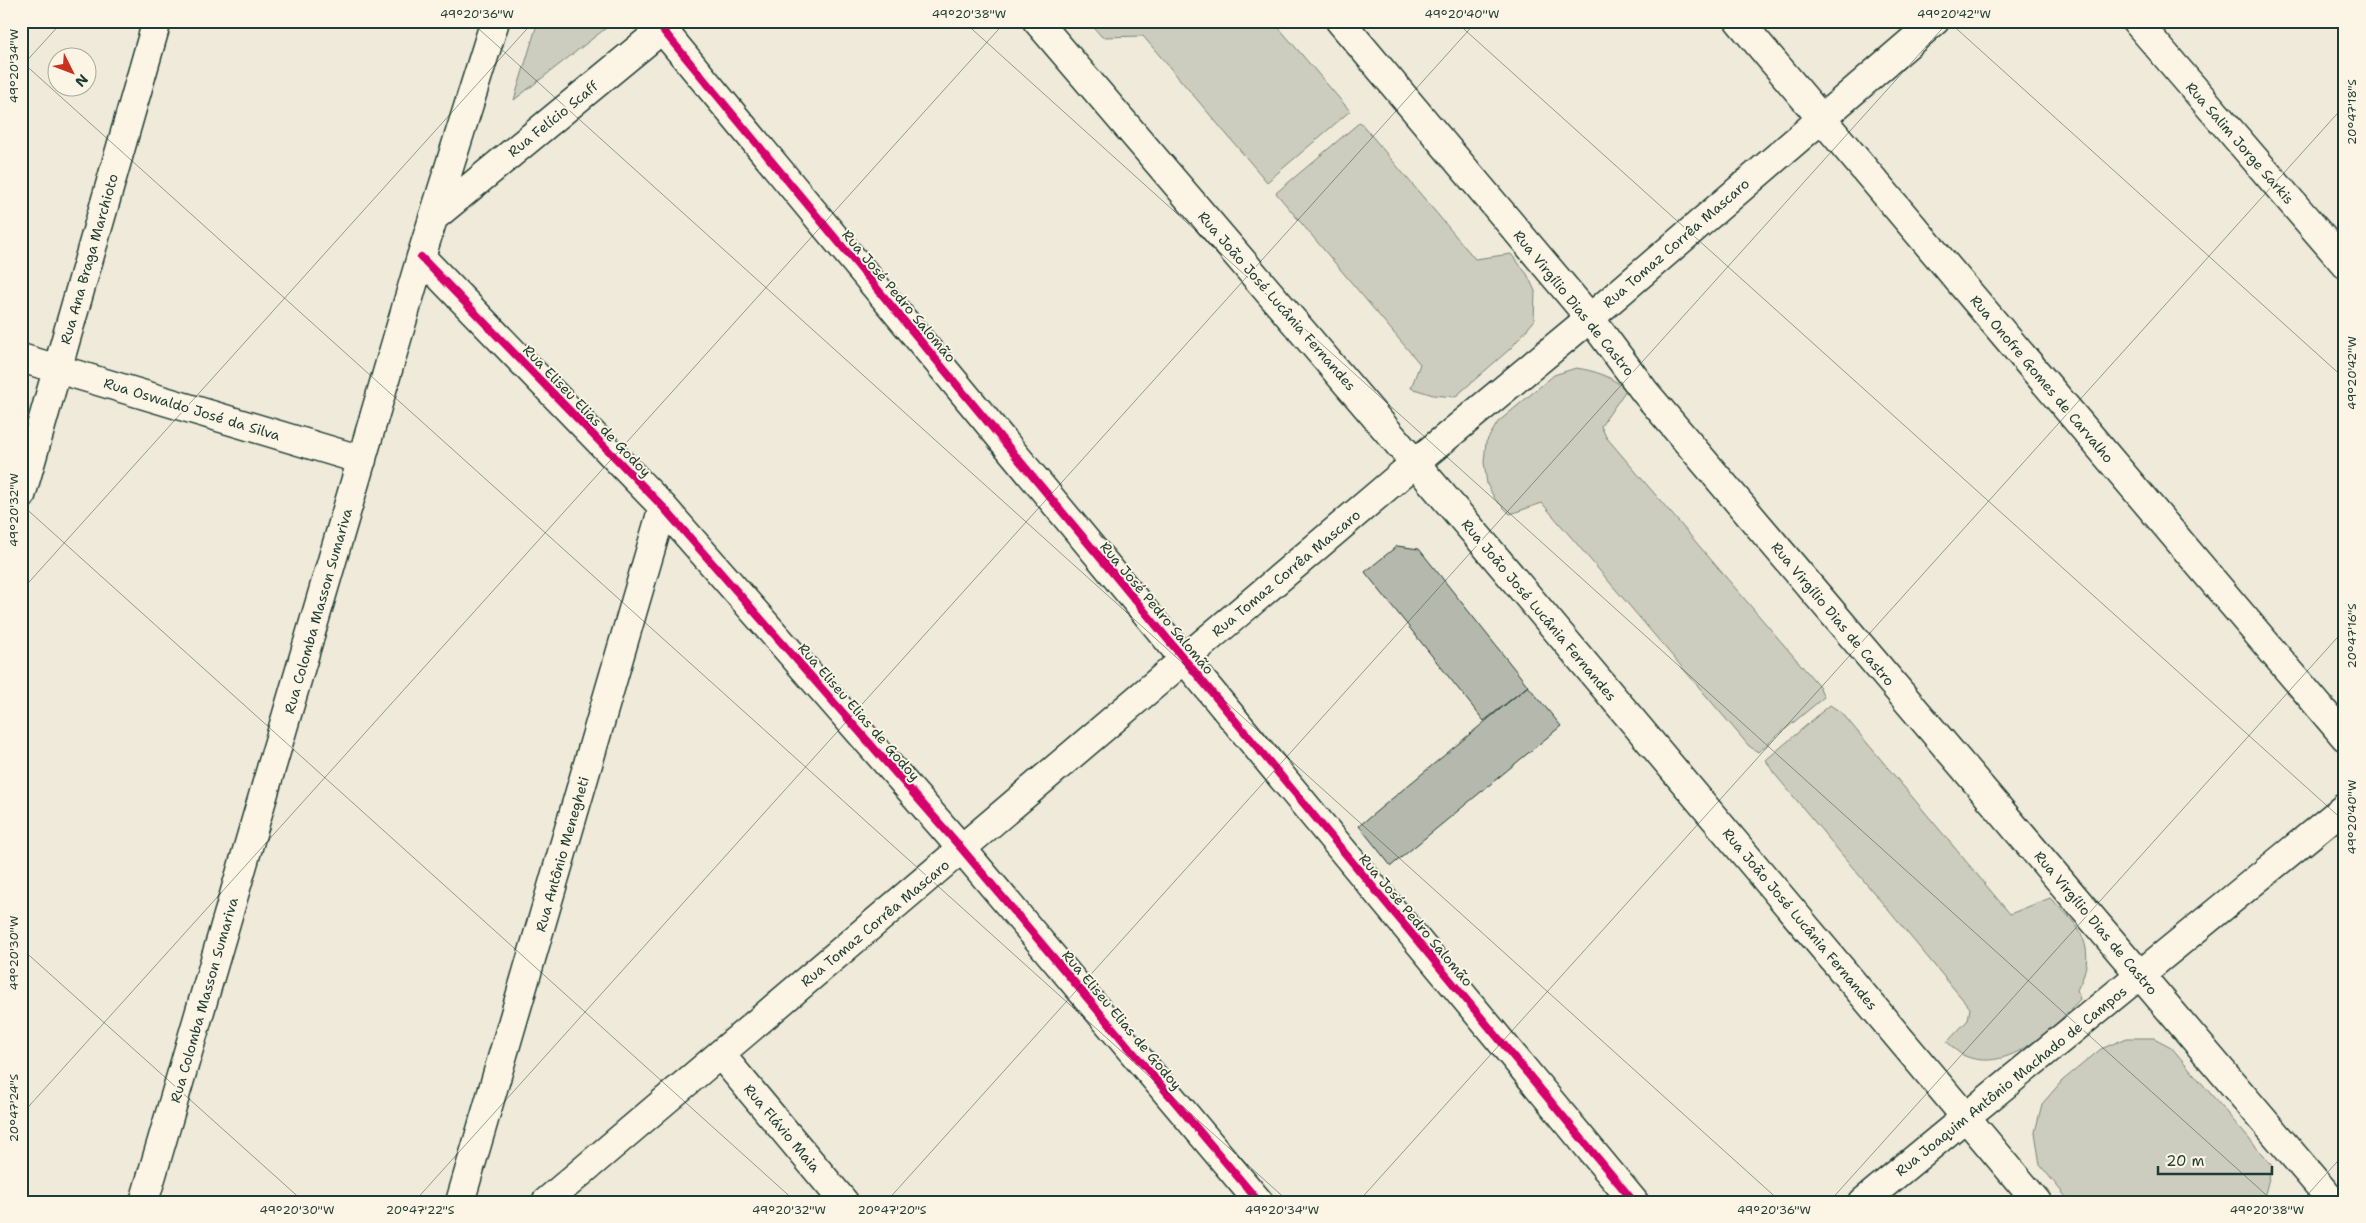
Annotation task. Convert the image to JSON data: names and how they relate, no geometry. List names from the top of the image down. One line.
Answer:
{"streets":{"street":["Rua Felício Scaff","Rua Salim Jorge Sarkis","Rua Tomaz Corrêa Mascaro","Rua Ana Braga Marchioto","Rua José Pedro Salomão","Rua João José Lucânia Fernandes","Rua Virgílio Dias de Castro","Rua Onofre Gomes de Carvalho","Rua Oswaldo José da Silva","Rua Eliseu Elias de Godoy","Rua Colomba Masson Sumariva","Rua Antônio Menegheti","Rua Joaquim Antônio Machado de Campos","Rua Flávio Maia"]},"crossings":[["Rua Felício Scaff","Rua José Pedro Salomão"],["Rua Felício Scaff","Rua Colomba Masson Sumariva"],["Rua Tomaz Corrêa Mascaro","Rua José Pedro Salomão"],["Rua Tomaz Corrêa Mascaro","Rua João José Lucânia Fernandes"],["Rua Tomaz Corrêa Mascaro","Rua Virgílio Dias de Castro"],["Rua Tomaz Corrêa Mascaro","Rua Onofre Gomes de Carvalho"],["Rua Tomaz Corrêa Mascaro","Rua Eliseu Elias de Godoy"],["Rua Tomaz Corrêa Mascaro","Rua Flávio Maia"],["Rua Ana Braga Marchioto","Rua Oswaldo José da Silva"],["Rua João José Lucânia Fernandes","Rua Joaquim Antônio Machado de Campos"],["Rua Virgílio Dias de Castro","Rua Joaquim Antônio Machado de Campos"],["Rua Oswaldo José da Silva","Rua Colomba Masson Sumariva"],["Rua Eliseu Elias de Godoy","Rua Colomba Masson Sumariva"],["Rua Eliseu Elias de Godoy","Rua Antônio Menegheti"]],"scale_bar":"20 m","north":"bottom right","coordinates":["49°20'36\"W","49°20'38\"W","49°20'40\"W","49°20'42\"W","49°20'34\"W","20°47'18\"S","49°20'32\"W","20°47'16\"S","49°20'30\"W","20°47'24\"S","20°47'22\"S","20°47'20\"S"]}
